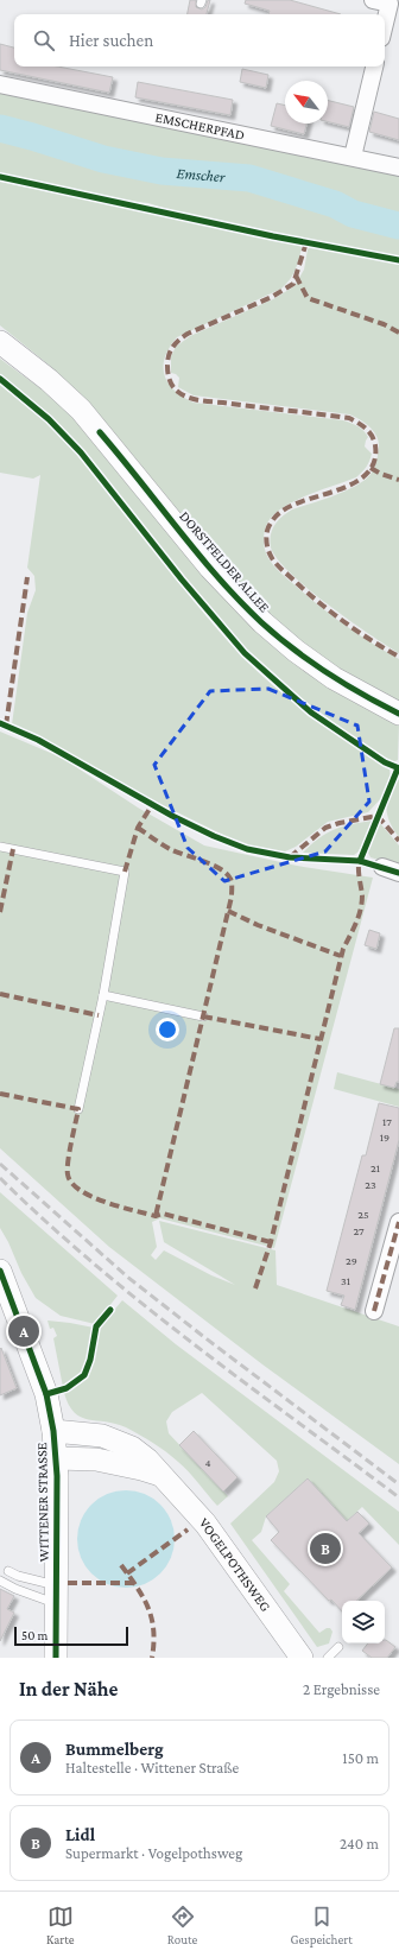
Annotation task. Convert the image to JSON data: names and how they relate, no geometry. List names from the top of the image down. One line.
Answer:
{"streets":{"main road":["DORSTFELDER ALLEE","WITTENER STRASSE","VOGELPOTHSWEG"],"street":["EMSCHERPFAD"]},"crossings":[["WITTENER STRASSE","VOGELPOTHSWEG"]],"water":["Emscher"],"house_numbers":["17","19","21","23","25","27","29","31","4"],"scale_bar":"50 m","north":"top left","page":{"search":"Hier suchen","pins":["A","B"],"scale":"50 m","heading":["In der Nähe","2 Ergebnisse"],"list":[{"mark":"A","name":"Bummelberg","note":"Haltestelle · Wittener Straße","value":"150 m"},{"mark":"B","name":"Lidl","note":"Supermarkt · Vogelpothsweg","value":"240 m"}],"nav":["Karte","Route","Gespeichert"]}}
